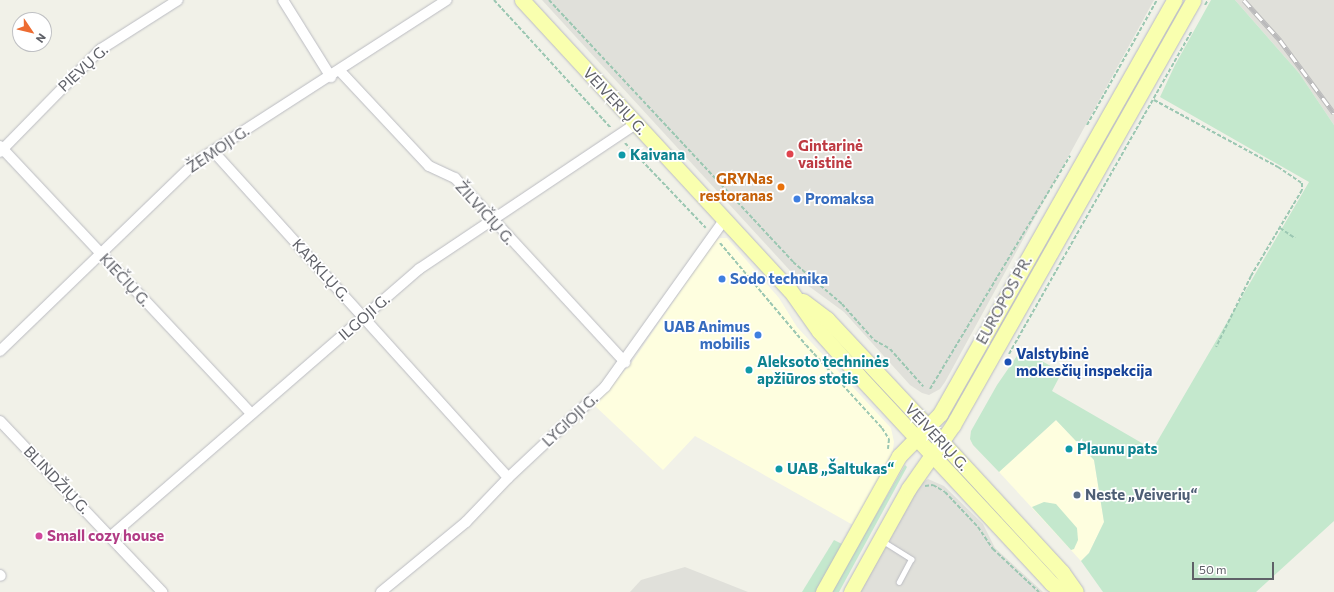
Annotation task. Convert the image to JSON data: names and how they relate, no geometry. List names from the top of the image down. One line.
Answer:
{"streets":{"main road":["VEIVERIŲ G.","EUROPOS PR."],"street":["PIEVŲ G.","ŽEMOJI G.","ŽILVIČIŲ G.","KARKLŲ G.","KIEČIŲ G.","ILGOJI G.","LYGIOJI G.","BLINDŽIŲ G."]},"crossings":[["PIEVŲ G.","KIEČIŲ G."],["VEIVERIŲ G.","EUROPOS PR."],["VEIVERIŲ G.","ILGOJI G."],["VEIVERIŲ G.","LYGIOJI G."],["ŽEMOJI G.","ŽILVIČIŲ G."],["ŽEMOJI G.","KARKLŲ G."],["ŽEMOJI G.","KIEČIŲ G."],["ŽILVIČIŲ G.","ILGOJI G."],["ŽILVIČIŲ G.","LYGIOJI G."],["KARKLŲ G.","ILGOJI G."],["KARKLŲ G.","LYGIOJI G."],["KIEČIŲ G.","ILGOJI G."],["ILGOJI G.","BLINDŽIŲ G."]],"places":["Gintarinė vaistinė","Kaivana","GRYNas restoranas","Promaksa","Sodo technika","UAB Animus mobilis","Valstybinė mokesčių inspekcija","Aleksoto techninės apžiūros stotis","Plaunu pats","UAB „Šaltukas“","Neste „Veiverių“","Small cozy house"],"scale_bar":"50 m","north":"bottom right"}
